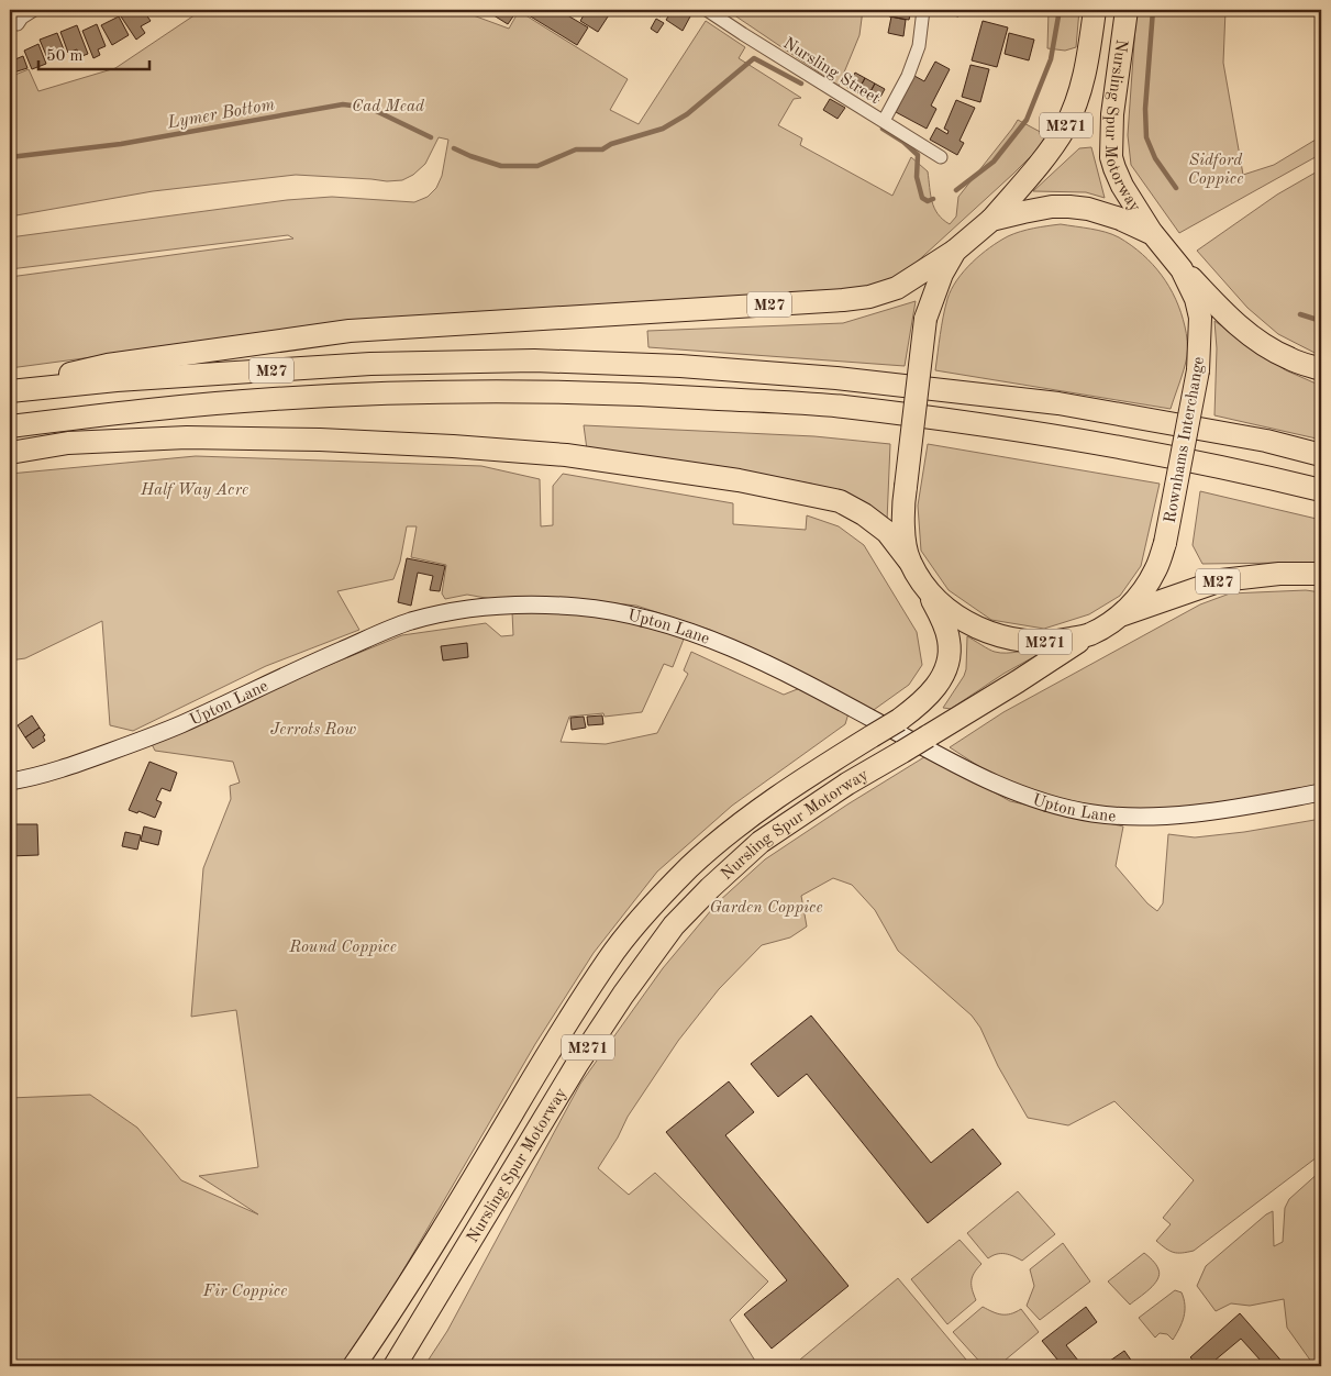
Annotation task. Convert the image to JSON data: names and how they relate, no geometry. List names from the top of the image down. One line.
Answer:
{"streets":{"highway":["Nursling Spur Motorway","M271","M27","Rownhams Interchange"],"street":["Nursling Street","Upton Lane"]},"crossings":[["Nursling Spur Motorway","Rownhams Interchange"],["M27","Rownhams Interchange"]],"water":["Lymer Bottom"],"parks":["Cad Mead","Sidford Coppice","Half Way Acre","Jerrots Row","Garden Coppice","Round Coppice","Fir Coppice"],"scale_bar":"50 m"}
